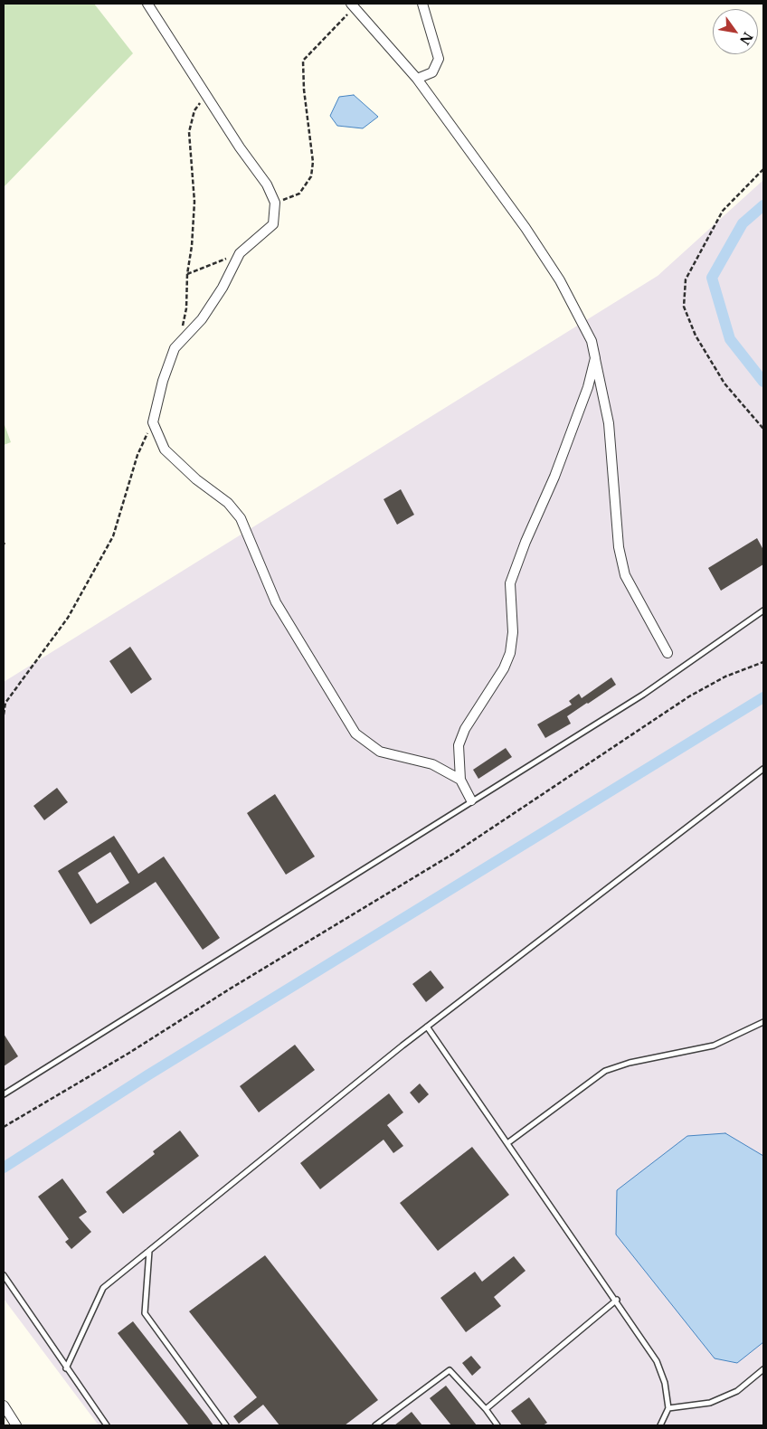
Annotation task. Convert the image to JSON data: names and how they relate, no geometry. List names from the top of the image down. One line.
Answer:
{"north":"bottom right"}
